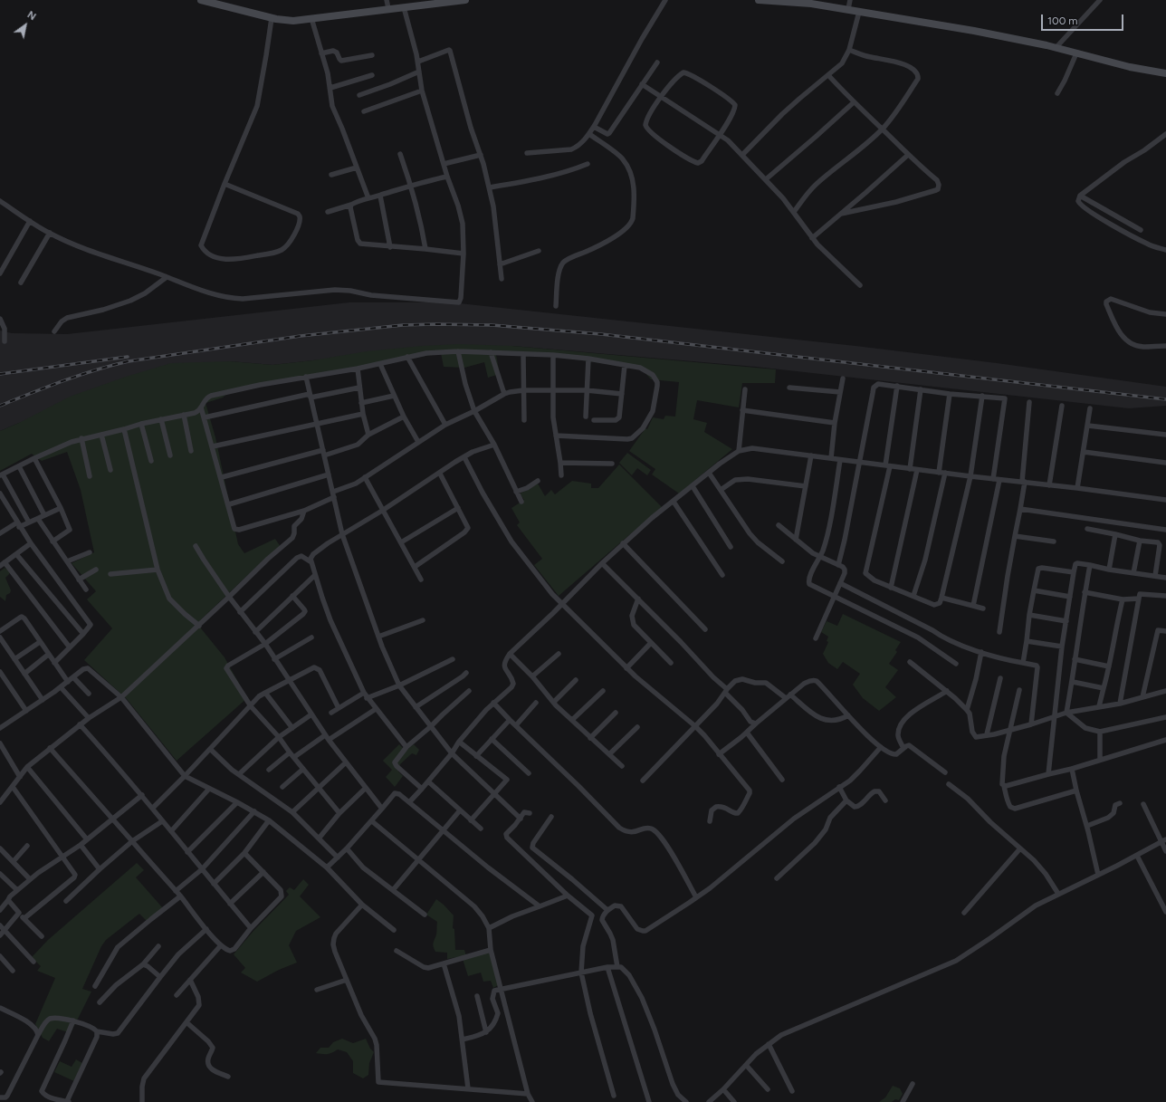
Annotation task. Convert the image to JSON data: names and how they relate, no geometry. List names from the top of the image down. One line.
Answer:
{"scale_bar":"100 m","north":"top right"}
